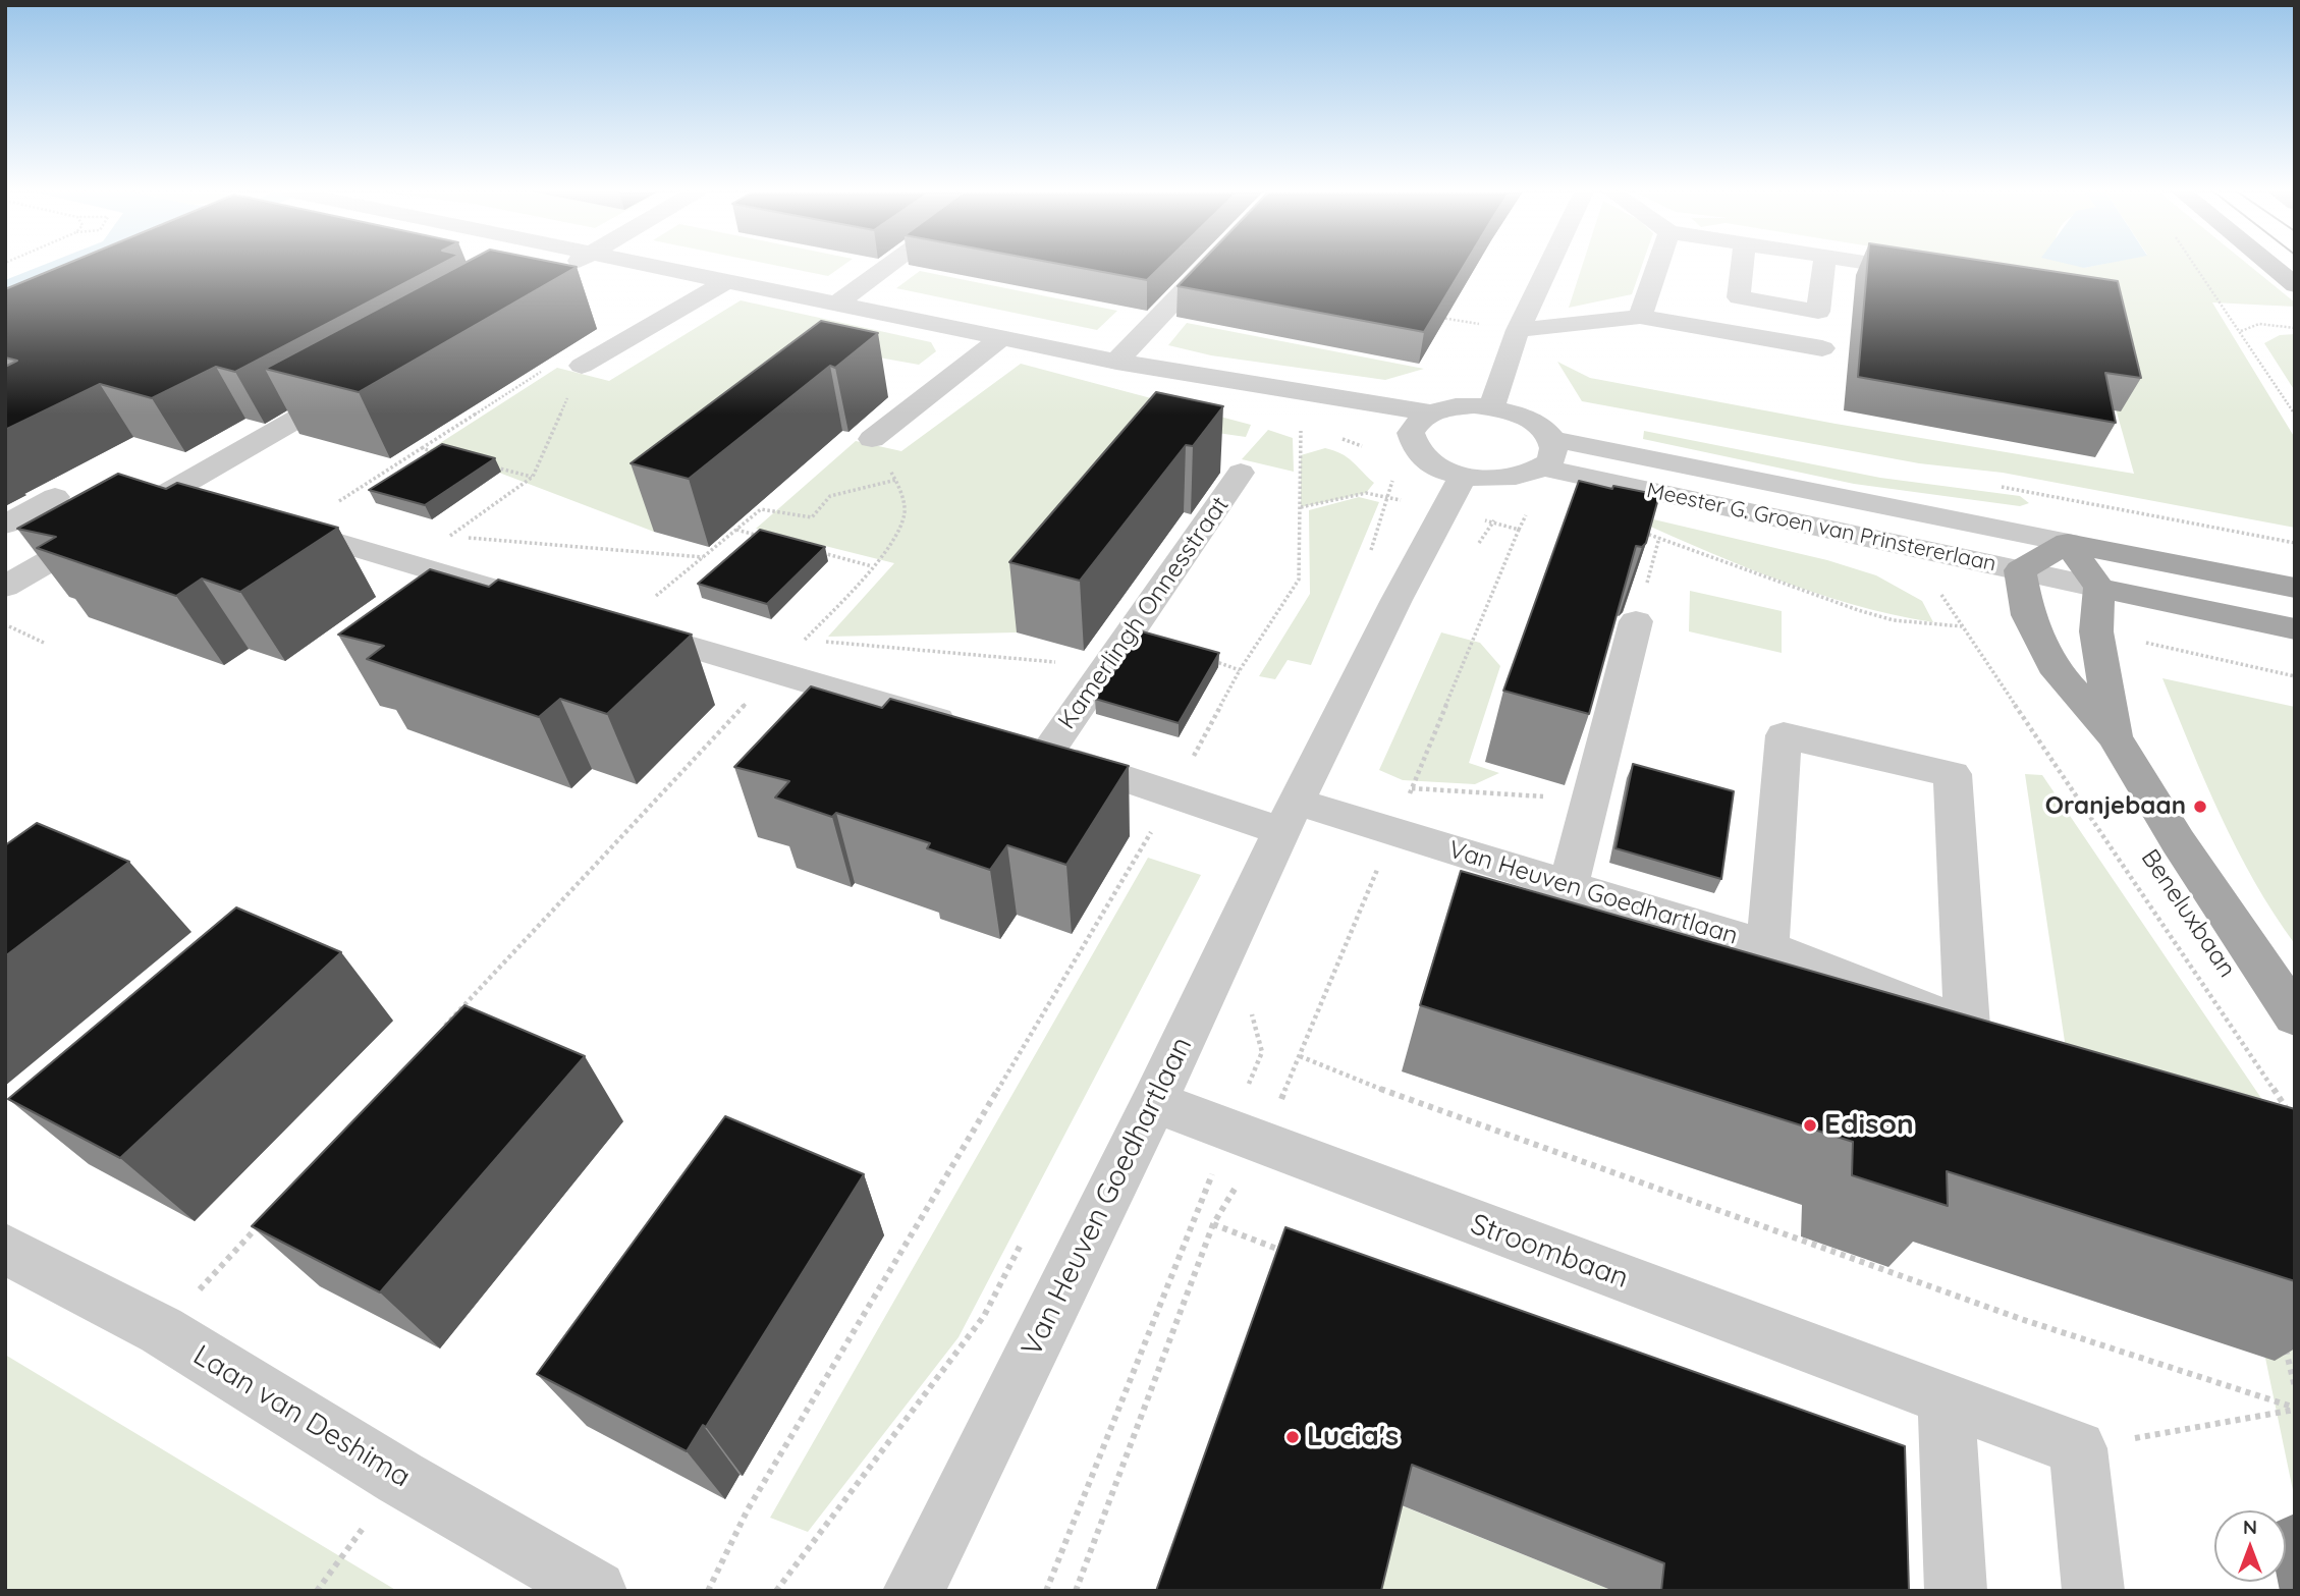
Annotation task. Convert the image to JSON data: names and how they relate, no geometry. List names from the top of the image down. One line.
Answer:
{"streets":{"street":["Meester G. Groen van Prinstererlaan","Kamerlingh Onnesstraat","Van Heuven Goedhartlaan","Stroombaan","Laan van Deshima"],"path":["Beneluxbaan"]},"crossings":[["Kamerlingh Onnesstraat","Van Heuven Goedhartlaan"],["Van Heuven Goedhartlaan","Stroombaan"]],"places":["Oranjebaan","Edison","Lucia's"],"north":"top"}
